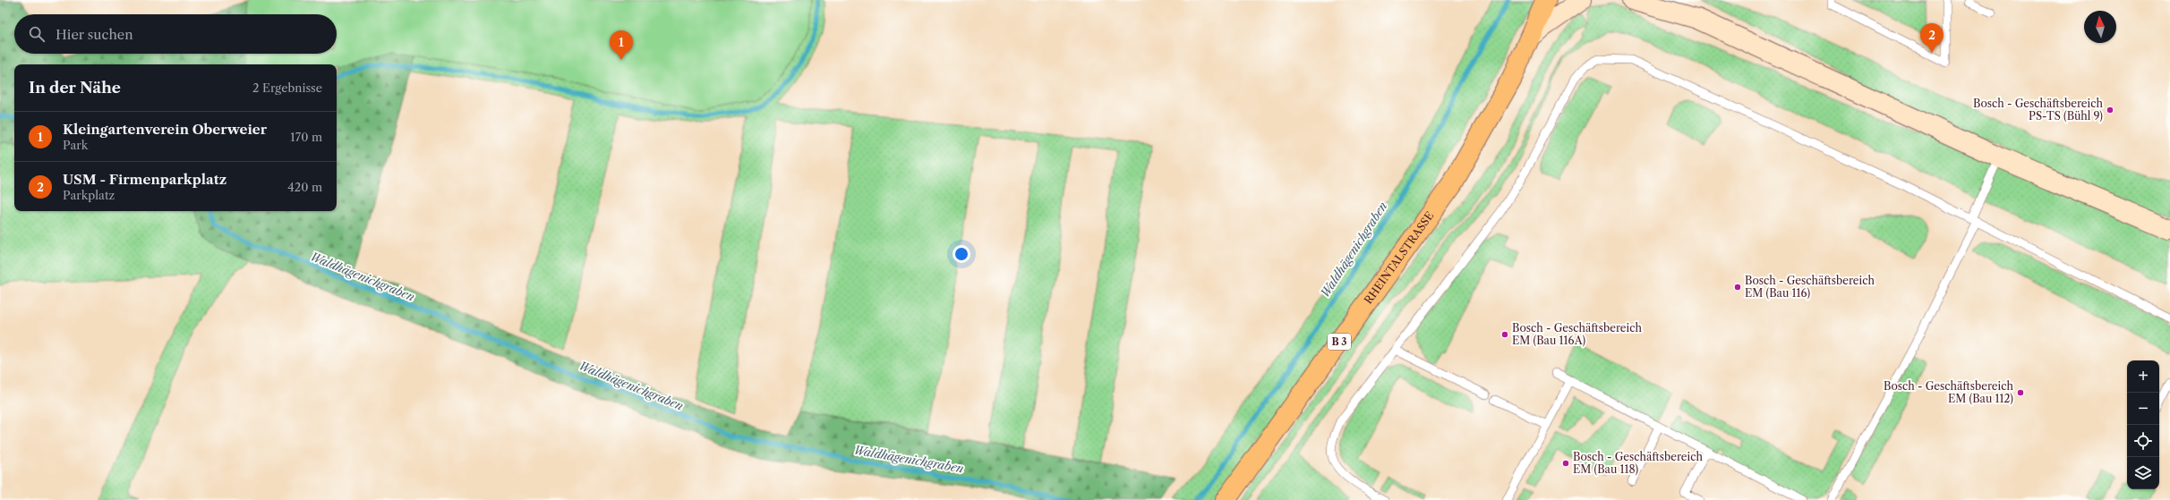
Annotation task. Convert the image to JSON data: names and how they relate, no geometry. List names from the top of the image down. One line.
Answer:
{"streets":{"main road":["RHEINTALSTRASSE","B 3"]},"water":["Waldhägenichgraben"],"places":["Bosch - Geschäftsbereich PS-TS (Bühl 9)","Bosch - Geschäftsbereich EM (Bau 116)","Bosch - Geschäftsbereich EM (Bau 116A)","Bosch - Geschäftsbereich EM (Bau 112)","Bosch - Geschäftsbereich EM (Bau 118)"],"north":"top","page":{"search":"Hier suchen","pins":["2","1"],"heading":["In der Nähe","2 Ergebnisse"],"list":[{"mark":"1","name":"Kleingartenverein Oberweier","note":"Park","value":"170 m"},{"mark":"2","name":"USM - Firmenparkplatz","note":"Parkplatz","value":"420 m"}],"map_buttons":["+","−"]}}
